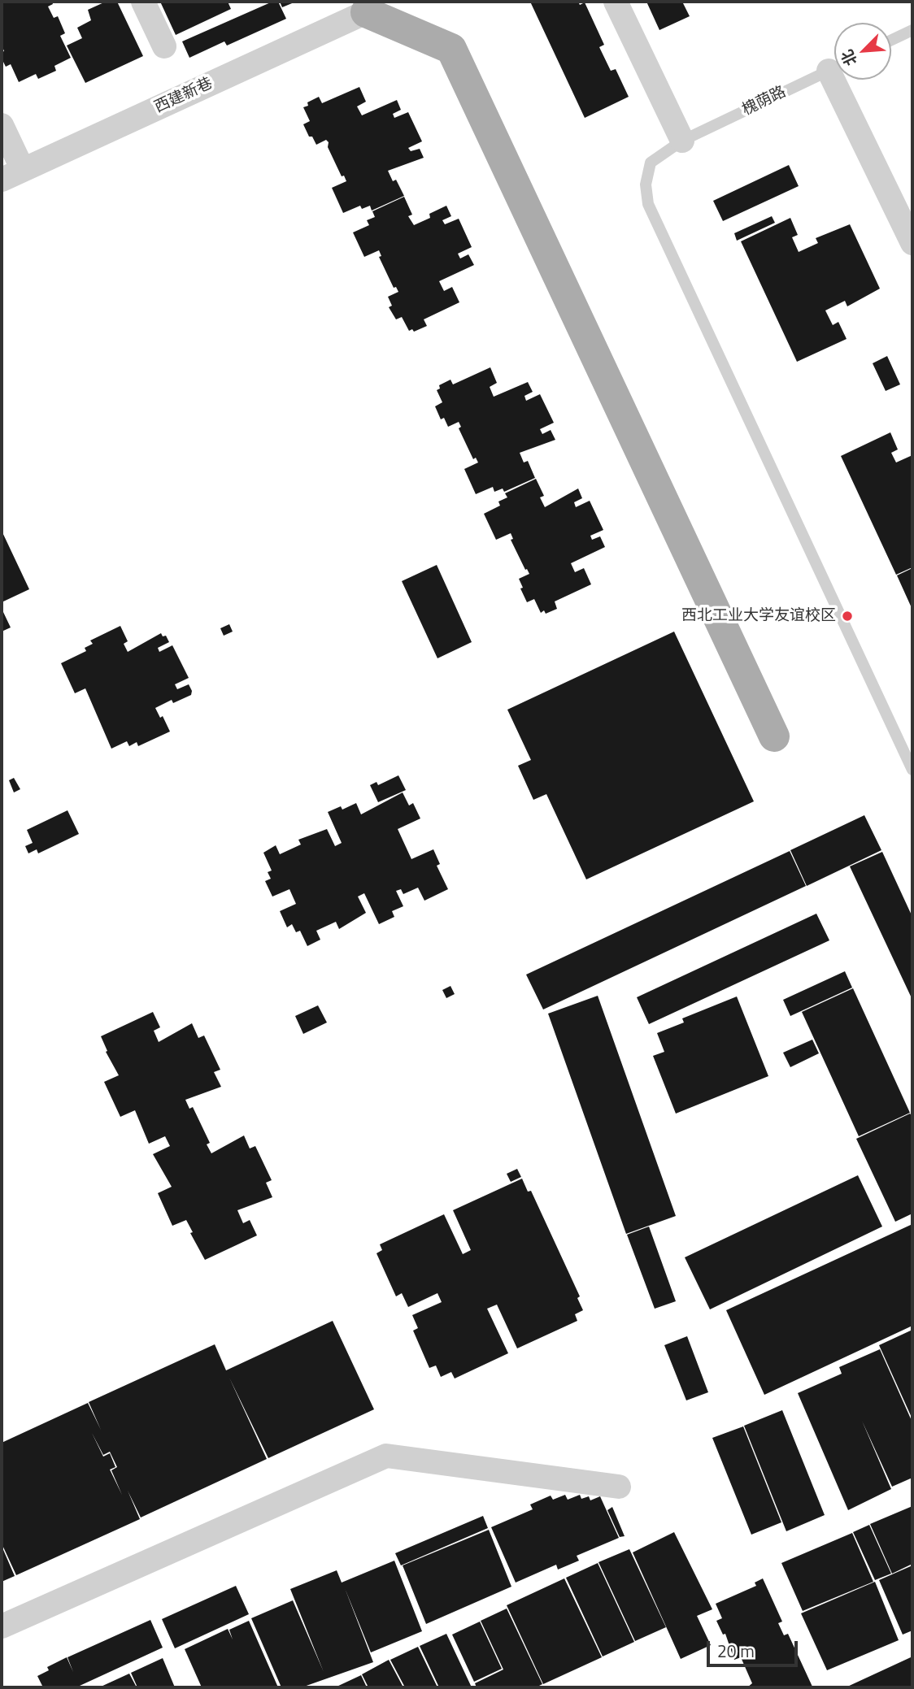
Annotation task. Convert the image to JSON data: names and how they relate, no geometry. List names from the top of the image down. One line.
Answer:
{"streets":{"street":["西建新巷"],"lane":["槐荫路"]},"places":["西北工业大学友谊校区"],"scale_bar":"20 m","north":"bottom left"}
